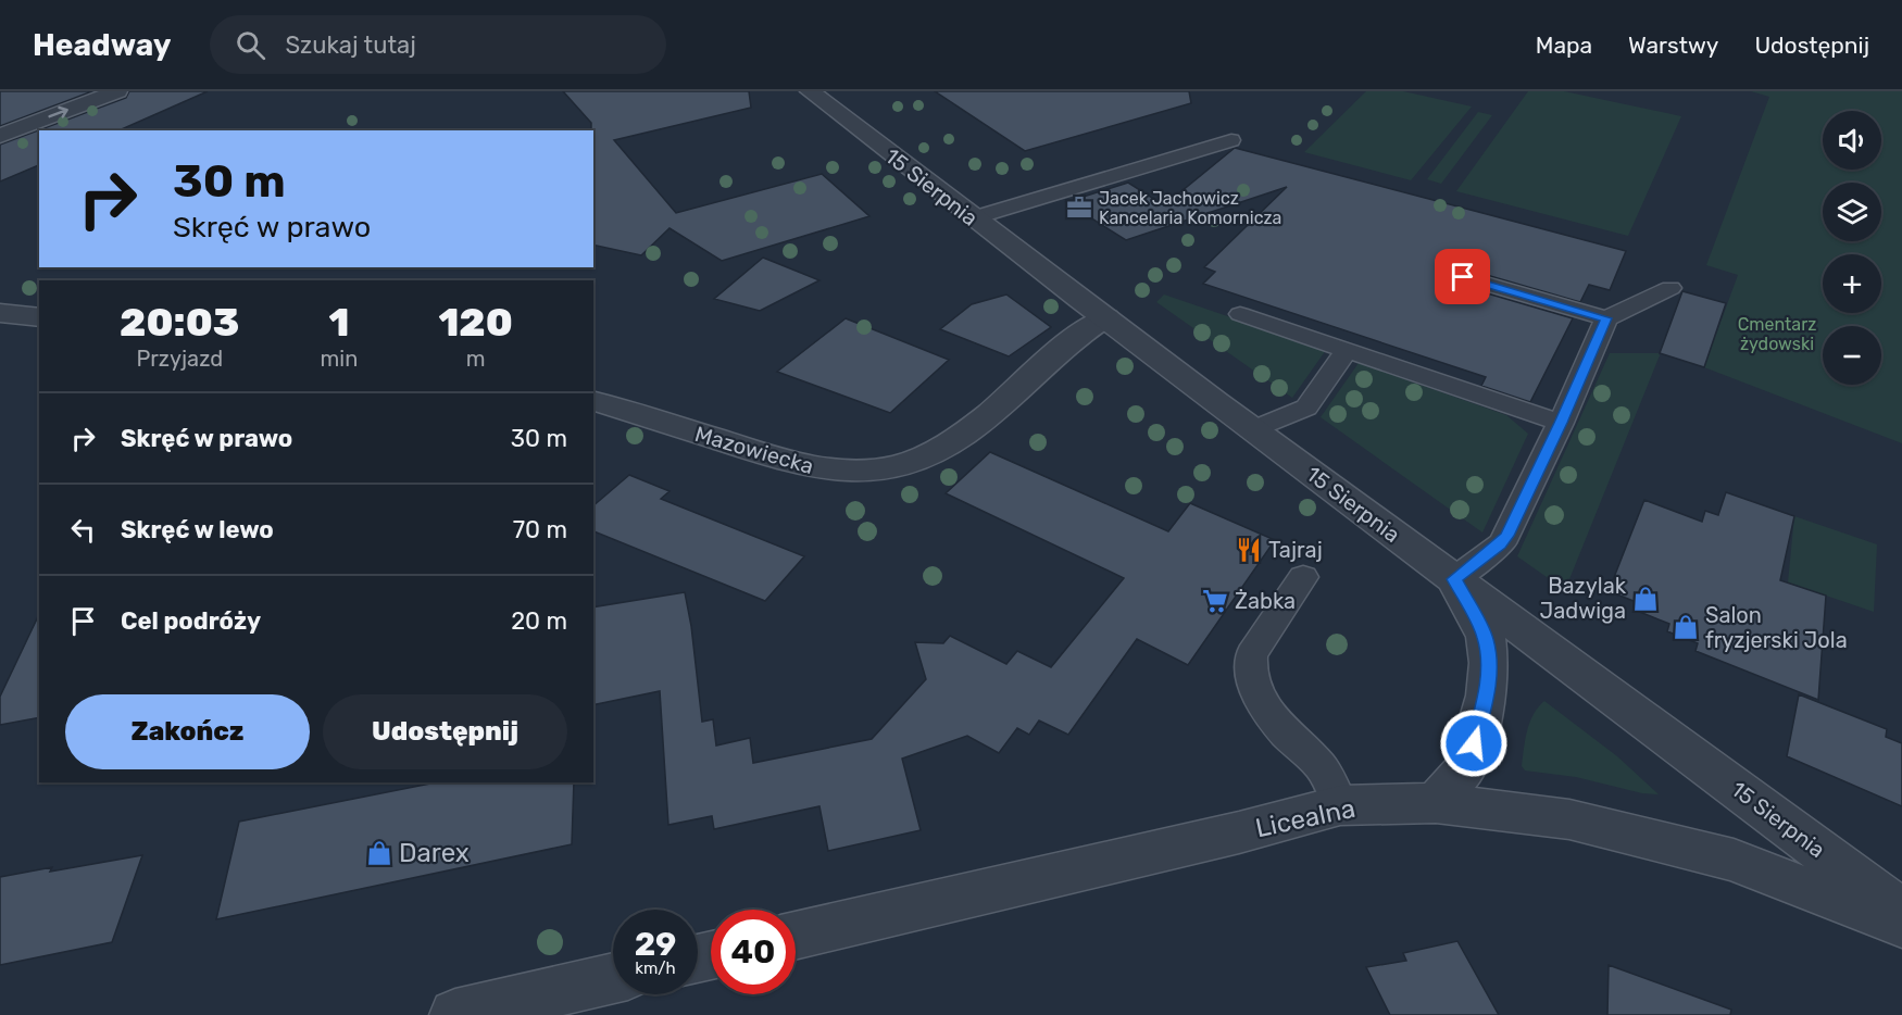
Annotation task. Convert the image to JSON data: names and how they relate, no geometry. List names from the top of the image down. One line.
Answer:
{"streets":{"street":["15 Sierpnia","Mazowiecka","Licealna"]},"crossings":[["15 Sierpnia","Mazowiecka"]],"parks":["Cmentarz żydowski"],"places":{"office":["Jacek Jachowicz Kancelaria Komornicza"],"restaurant":["Tajraj"],"shop":["Bazylak Jadwiga","Salon fryzjerski Jola","Darex"],"supermarket":["Żabka"]},"page":{"header":"Headway","search":"Szukaj tutaj","nav":["Mapa","Warstwy","Udostępnij"],"map_buttons":["+","−"],"turn":["30 m","Skręć w prawo"],"eta":["20:03","Przyjazd","1","min","120","m"],"list":[{"name":"Skręć w prawo","value":"30 m"},{"name":"Skręć w lewo","value":"70 m"},{"name":"Cel podróży","value":"20 m"}],"buttons":["Zakończ","Udostępnij"],"speed":"29 km/h","limit":"40"}}
